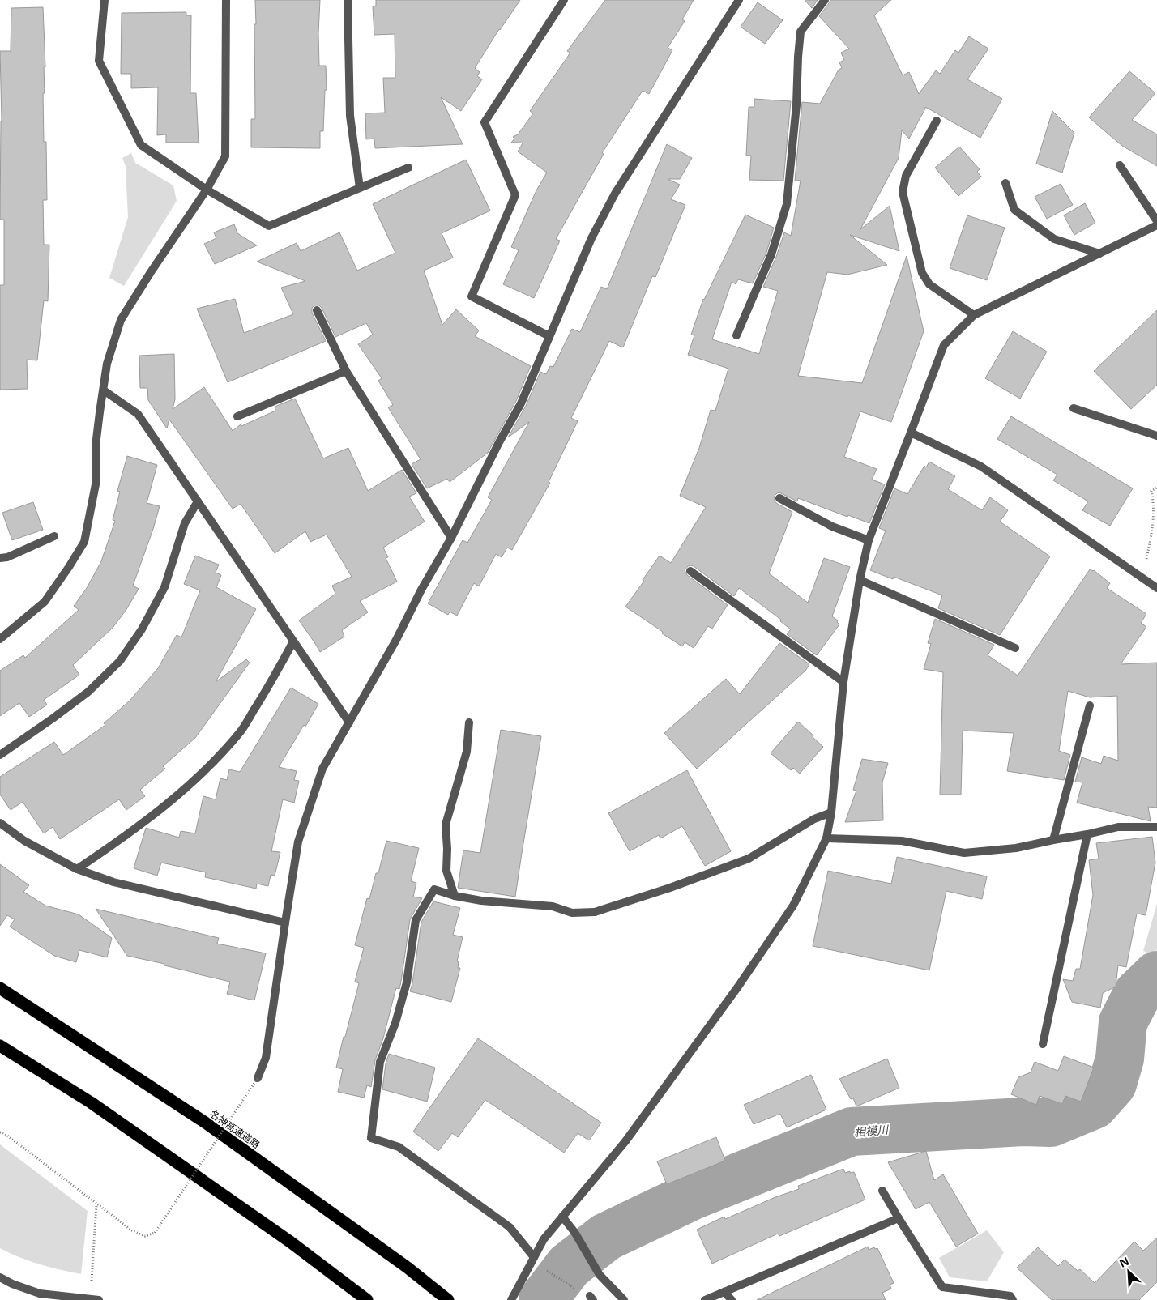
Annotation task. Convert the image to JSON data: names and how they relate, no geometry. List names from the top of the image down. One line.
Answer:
{"streets":{"highway":["名神高速道路"]},"water":["相模川"],"north":"top left"}
